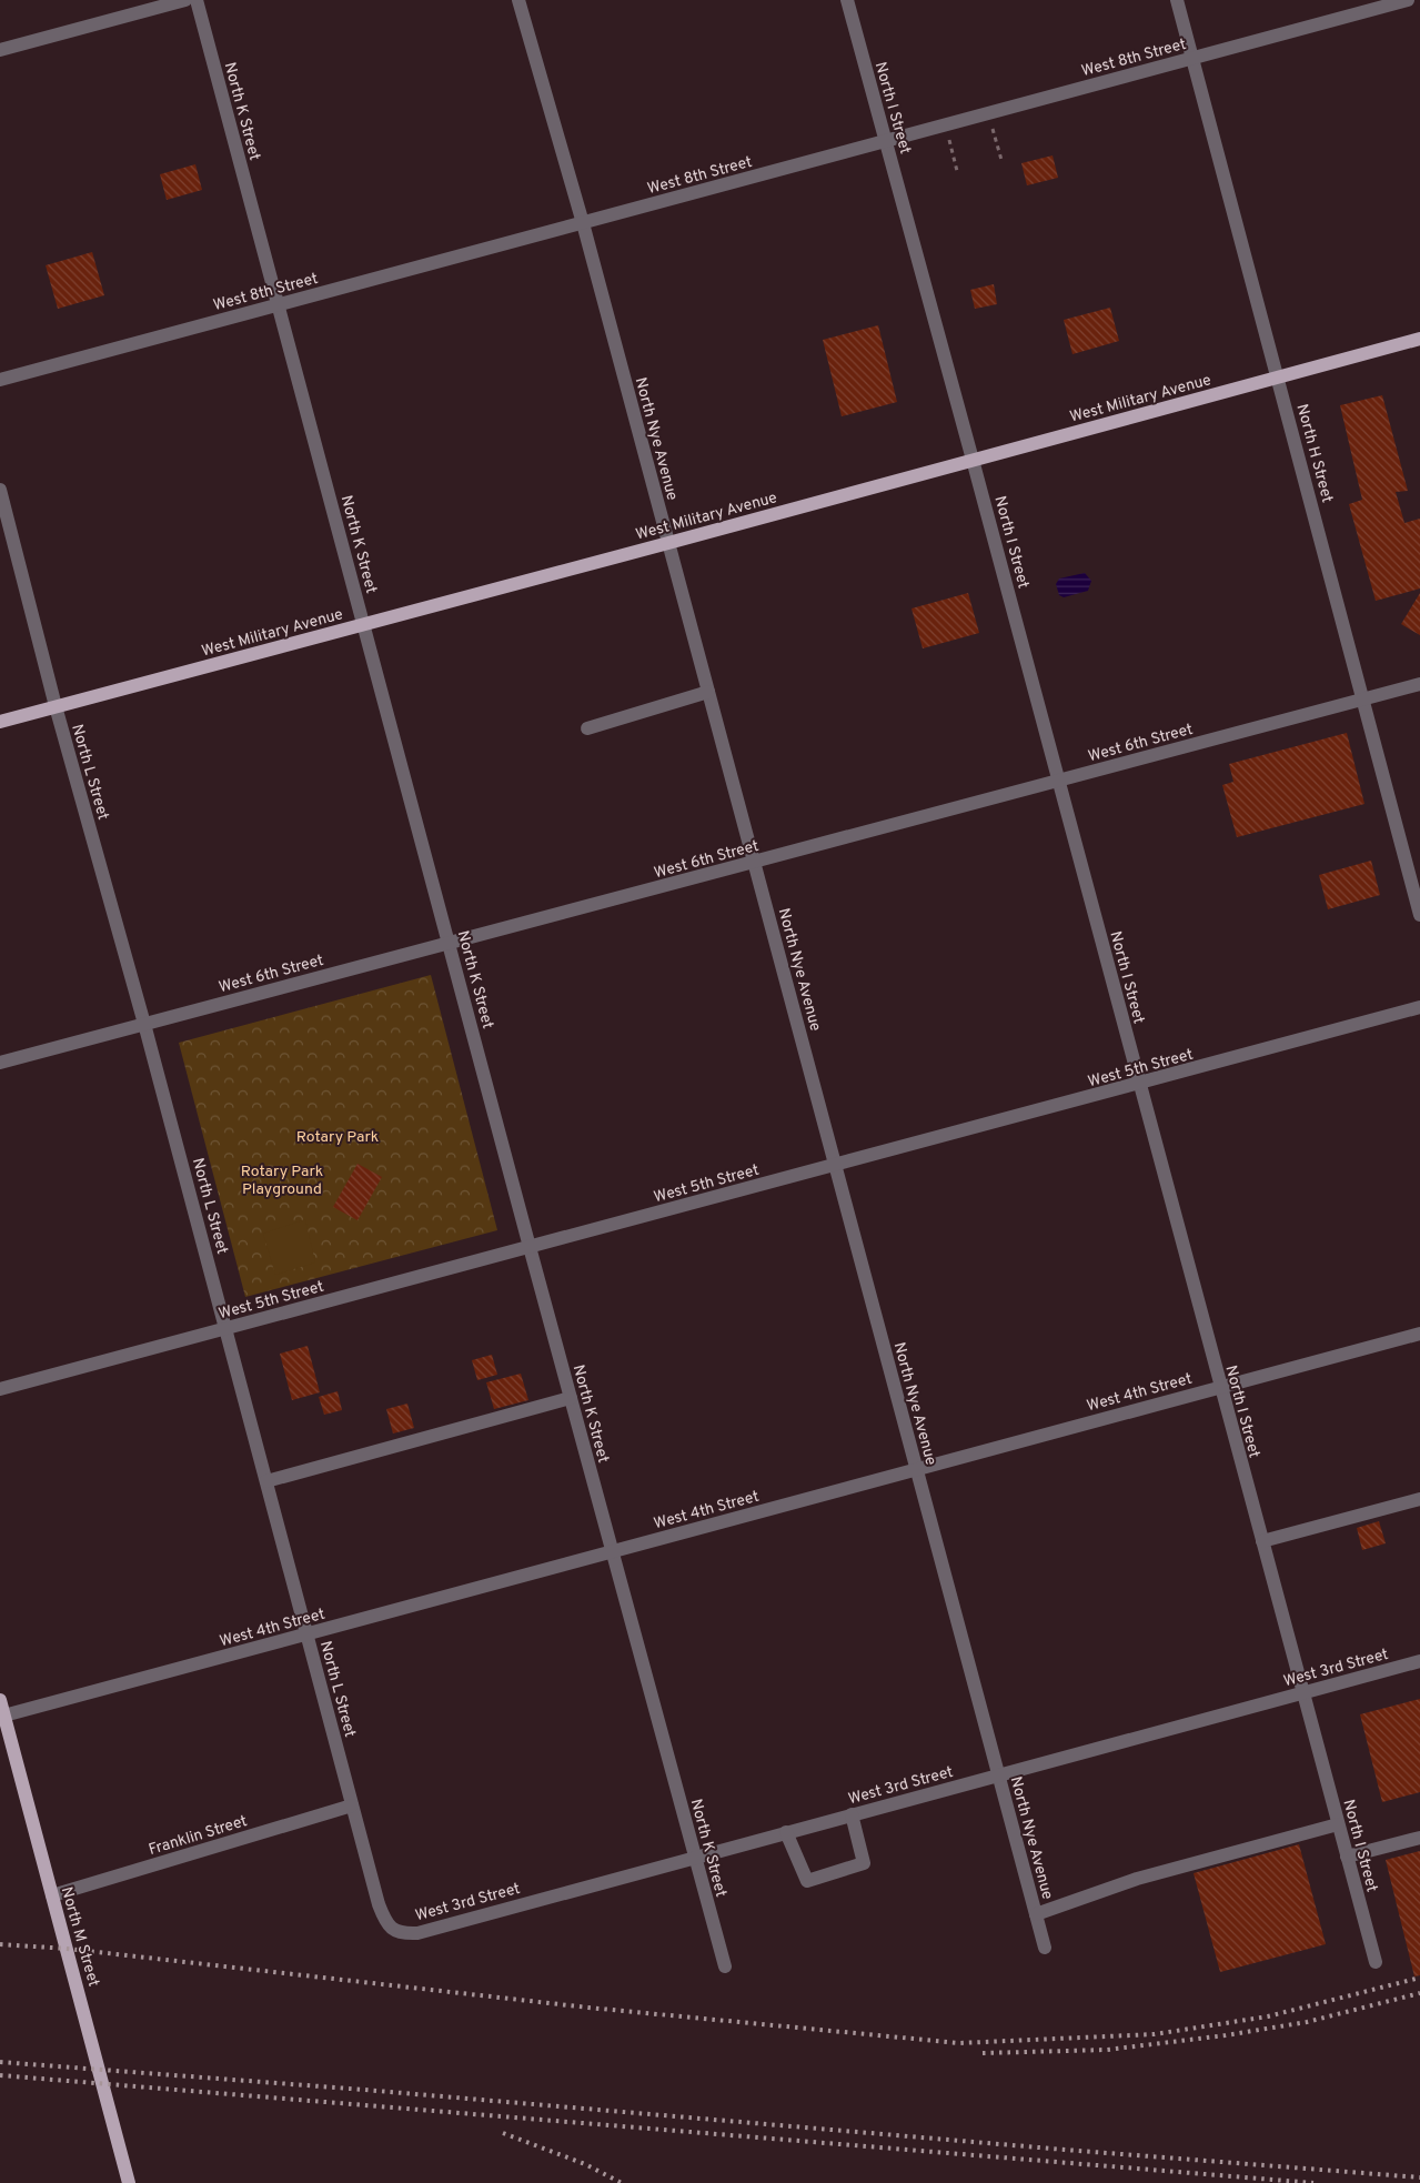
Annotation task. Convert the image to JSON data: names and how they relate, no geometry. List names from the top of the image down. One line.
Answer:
{"streets":{"main road":["West Military Avenue","North M Street"],"street":["West 8th Street","North I Street","North K Street","North Nye Avenue","North H Street","West 6th Street","North L Street","West 5th Street","West 4th Street","West 3rd Street","Franklin Street"]},"crossings":[["West 8th Street","North I Street"],["West 8th Street","North K Street"],["West 8th Street","North Nye Avenue"],["West 8th Street","North H Street"],["North I Street","West Military Avenue"],["North I Street","West 6th Street"],["North I Street","West 5th Street"],["North I Street","West 4th Street"],["North I Street","West 3rd Street"],["North K Street","West Military Avenue"],["North K Street","West 6th Street"],["North K Street","West 5th Street"],["North K Street","West 4th Street"],["North K Street","West 3rd Street"],["West Military Avenue","North Nye Avenue"],["West Military Avenue","North H Street"],["West Military Avenue","North L Street"],["North Nye Avenue","West 6th Street"],["North Nye Avenue","West 5th Street"],["North Nye Avenue","West 4th Street"],["North Nye Avenue","West 3rd Street"],["North H Street","West 6th Street"],["West 6th Street","North L Street"],["North L Street","West 5th Street"],["North L Street","West 4th Street"],["North L Street","West 3rd Street"],["North L Street","Franklin Street"],["West 4th Street","North M Street"],["Franklin Street","North M Street"]],"parks":["Rotary Park","Rotary Park Playground"]}
